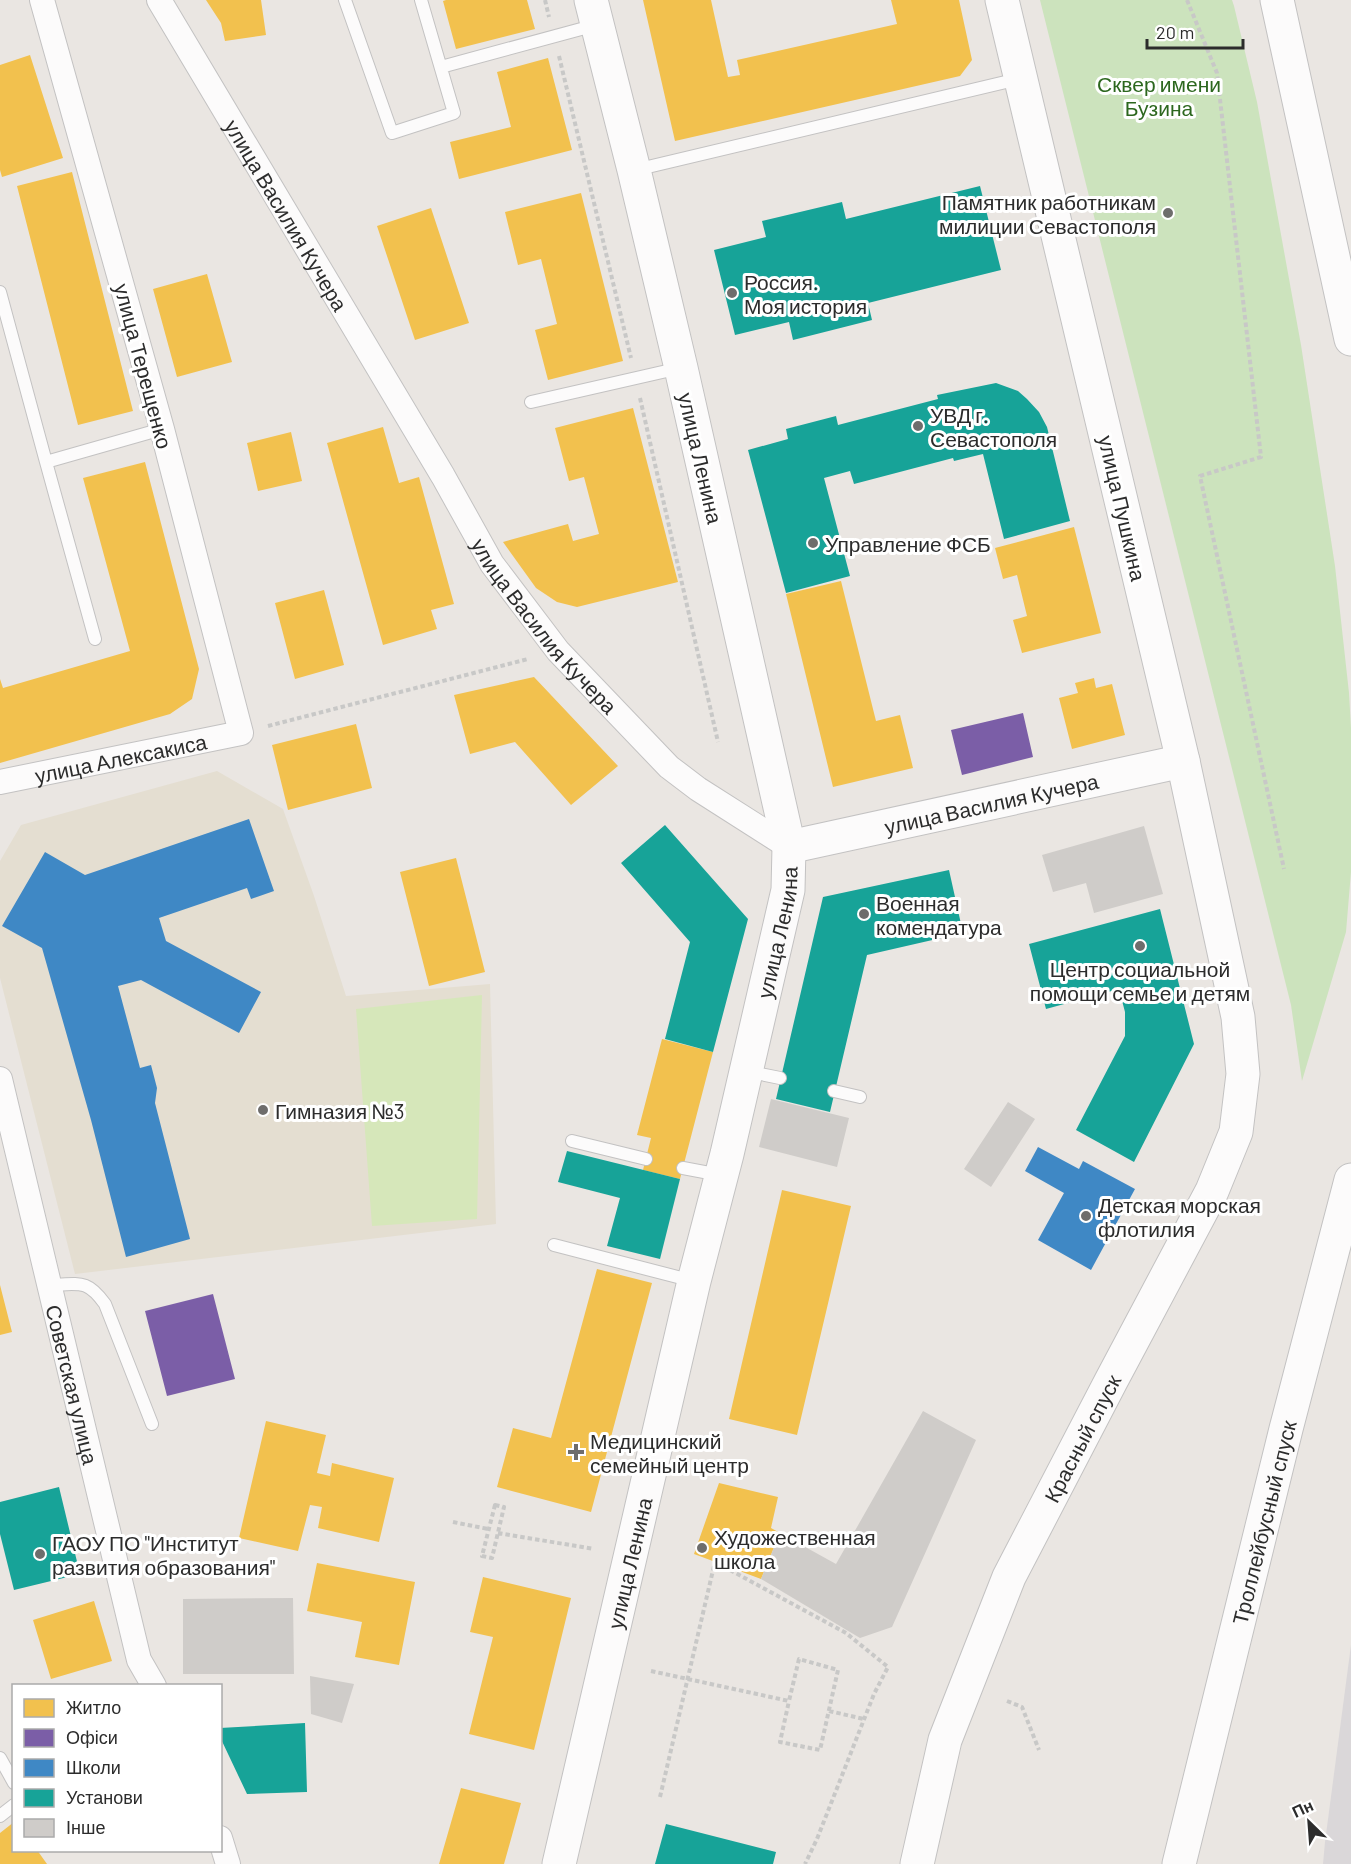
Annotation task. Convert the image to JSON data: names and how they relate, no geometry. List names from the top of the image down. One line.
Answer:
{"streets":{"main road":["улица Василия Кучера","улица Ленина","улица Пушкина","Красный спуск","Троллейбусный спуск"],"street":["улица Терещенко","улица Алексакиса","Советская улица"]},"crossings":[["улица Василия Кучера","улица Ленина"],["улица Василия Кучера","улица Пушкина"],["улица Терещенко","улица Алексакиса"],["улица Пушкина","Красный спуск"]],"parks":["Сквер имени Бузина"],"places":{"other":["Памятник работникам милиции Севастополя","Россия. Моя история","УВД г. Севастополя","Управление ФСБ","Военная комендатура","Центр социальной помощи семье и детям","Гимназия №3","Детская морская флотилия","Художественная школа","ГАОУ ПО \"Институт развития образования\""],"health":["Медицинский семейный центр"]},"legend":["Житло","Офіси","Школи","Установи","Інше"],"scale_bar":"20 m","north":"top left"}
